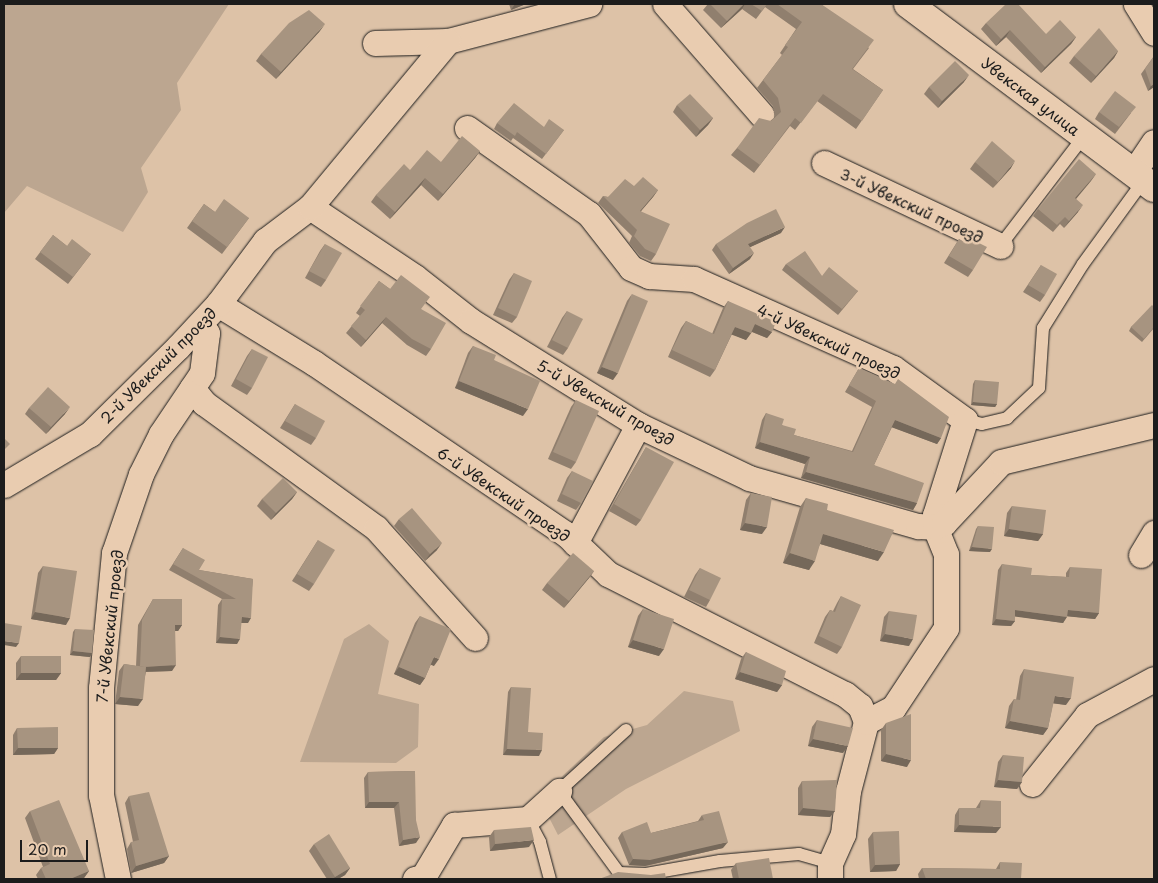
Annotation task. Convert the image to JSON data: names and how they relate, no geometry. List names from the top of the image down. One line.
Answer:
{"streets":{"street":["Увекская улица","3-й Увекский проезд","4-й Увекский проезд","2-й Увекский проезд","5-й Увекский проезд","6-й Увекский проезд","7-й Увекский проезд"]},"crossings":[["2-й Увекский проезд","5-й Увекский проезд"],["2-й Увекский проезд","6-й Увекский проезд"],["2-й Увекский проезд","7-й Увекский проезд"]],"scale_bar":"20 m"}
